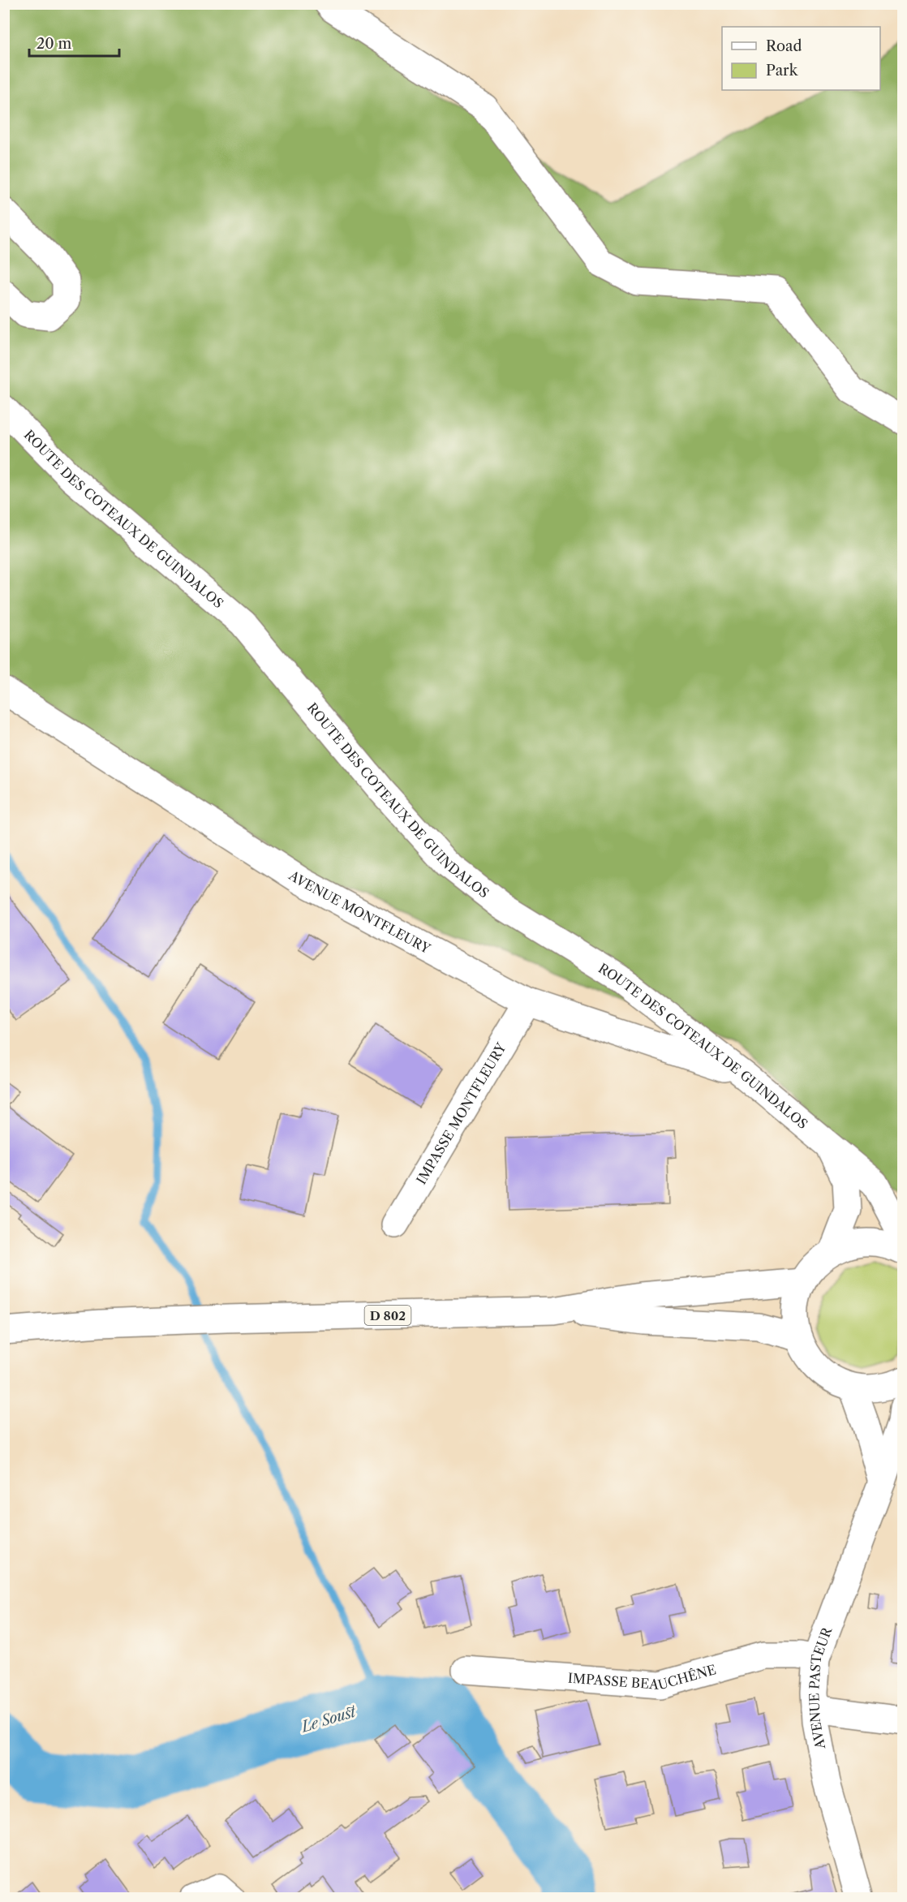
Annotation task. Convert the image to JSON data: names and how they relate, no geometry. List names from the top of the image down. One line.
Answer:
{"streets":{"street":["ROUTE DES COTEAUX DE GUINDALOS","AVENUE MONTFLEURY","IMPASSE MONTFLEURY","D 802","IMPASSE BEAUCHÊNE","AVENUE PASTEUR"]},"crossings":[["ROUTE DES COTEAUX DE GUINDALOS","AVENUE MONTFLEURY"],["AVENUE MONTFLEURY","IMPASSE MONTFLEURY"],["IMPASSE BEAUCHÊNE","AVENUE PASTEUR"]],"water":["Le Soust"],"legend":["Road","Park"],"scale_bar":"20 m"}
